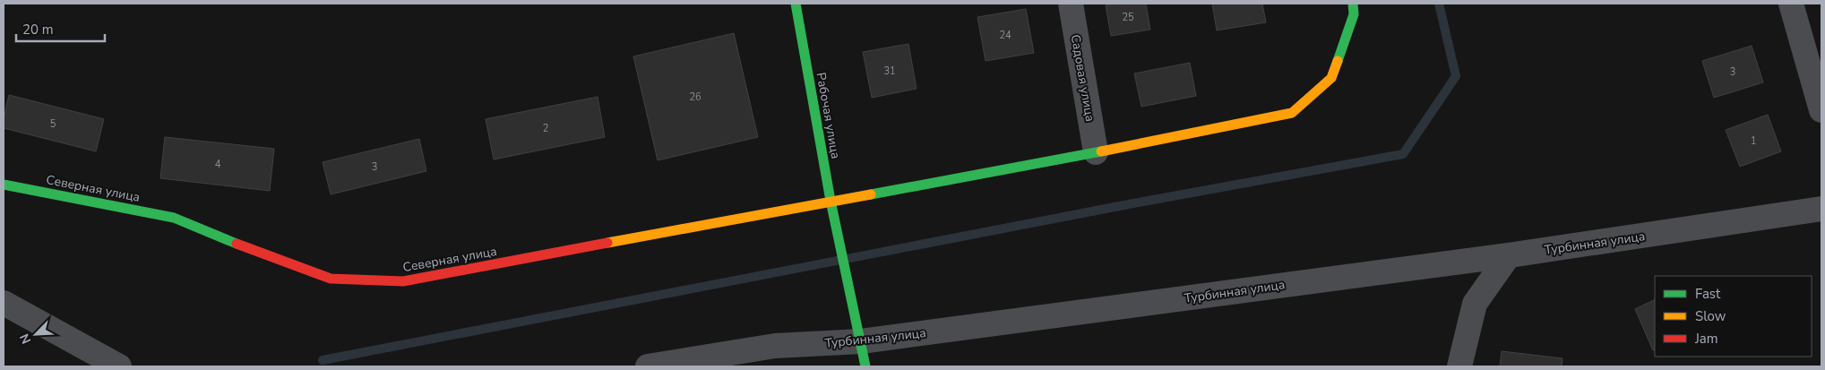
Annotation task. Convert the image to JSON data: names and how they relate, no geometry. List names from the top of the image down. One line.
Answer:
{"streets":{"street":["Садовая улица","Рабочая улица","Северная улица","Турбинная улица"]},"crossings":[["Садовая улица","Северная улица"],["Рабочая улица","Северная улица"],["Рабочая улица","Турбинная улица"]],"house_numbers":["25","24","31","3","26","5","2","1","4","3"],"legend":["Fast","Slow","Jam"],"scale_bar":"20 m","north":"bottom left"}
